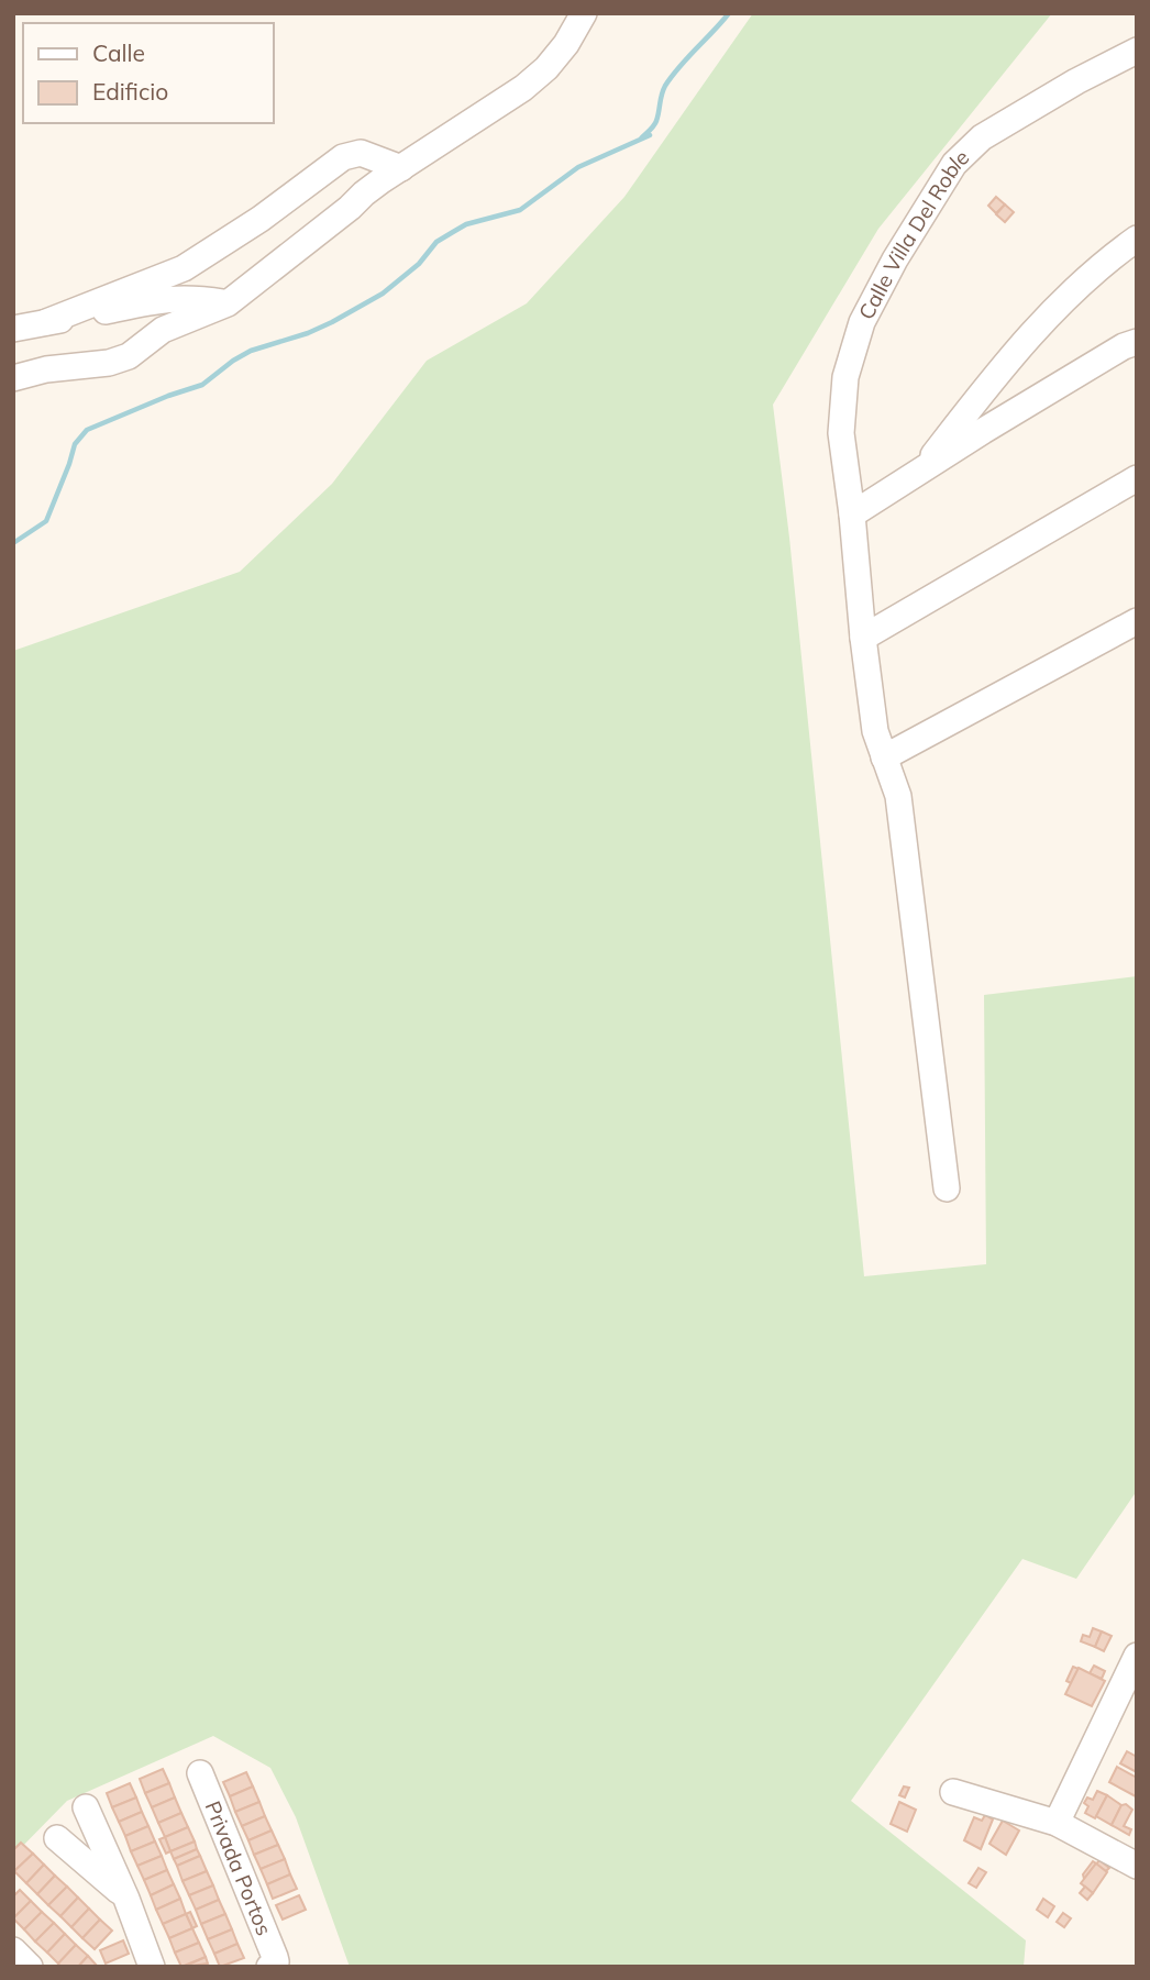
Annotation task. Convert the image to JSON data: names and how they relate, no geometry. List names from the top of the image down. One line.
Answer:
{"streets":{"street":["Calle Villa Del Roble","Privada Portos"]},"legend":["Calle","Edificio"]}
